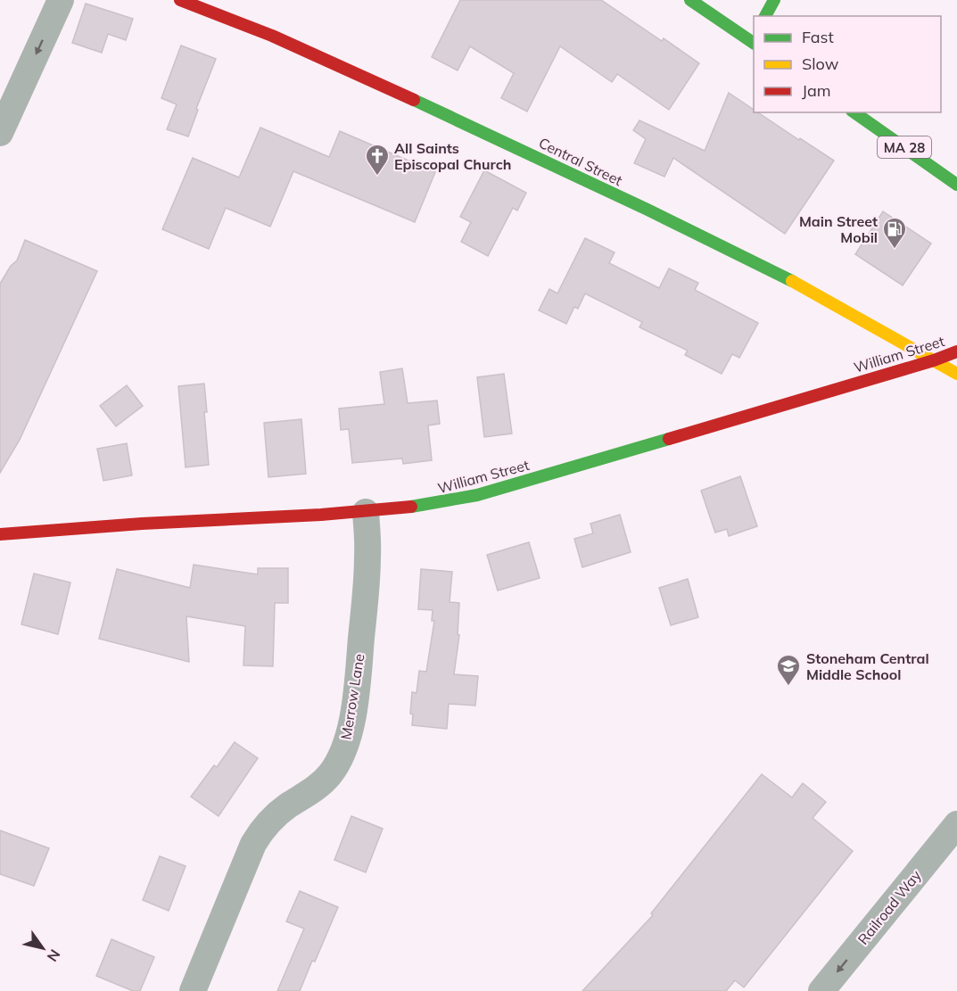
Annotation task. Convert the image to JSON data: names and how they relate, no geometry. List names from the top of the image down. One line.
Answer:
{"streets":{"main road":["MA 28","Central Street","William Street"],"street":["Merrow Lane","Railroad Way"]},"crossings":[["Central Street","William Street"],["William Street","Merrow Lane"]],"one_way":["Railroad Way"],"places":{"church":["All Saints Episcopal Church"],"fuel station":["Main Street Mobil"],"school or university":["Stoneham Central Middle School"]},"legend":["Fast","Slow","Jam"],"north":"bottom right"}
